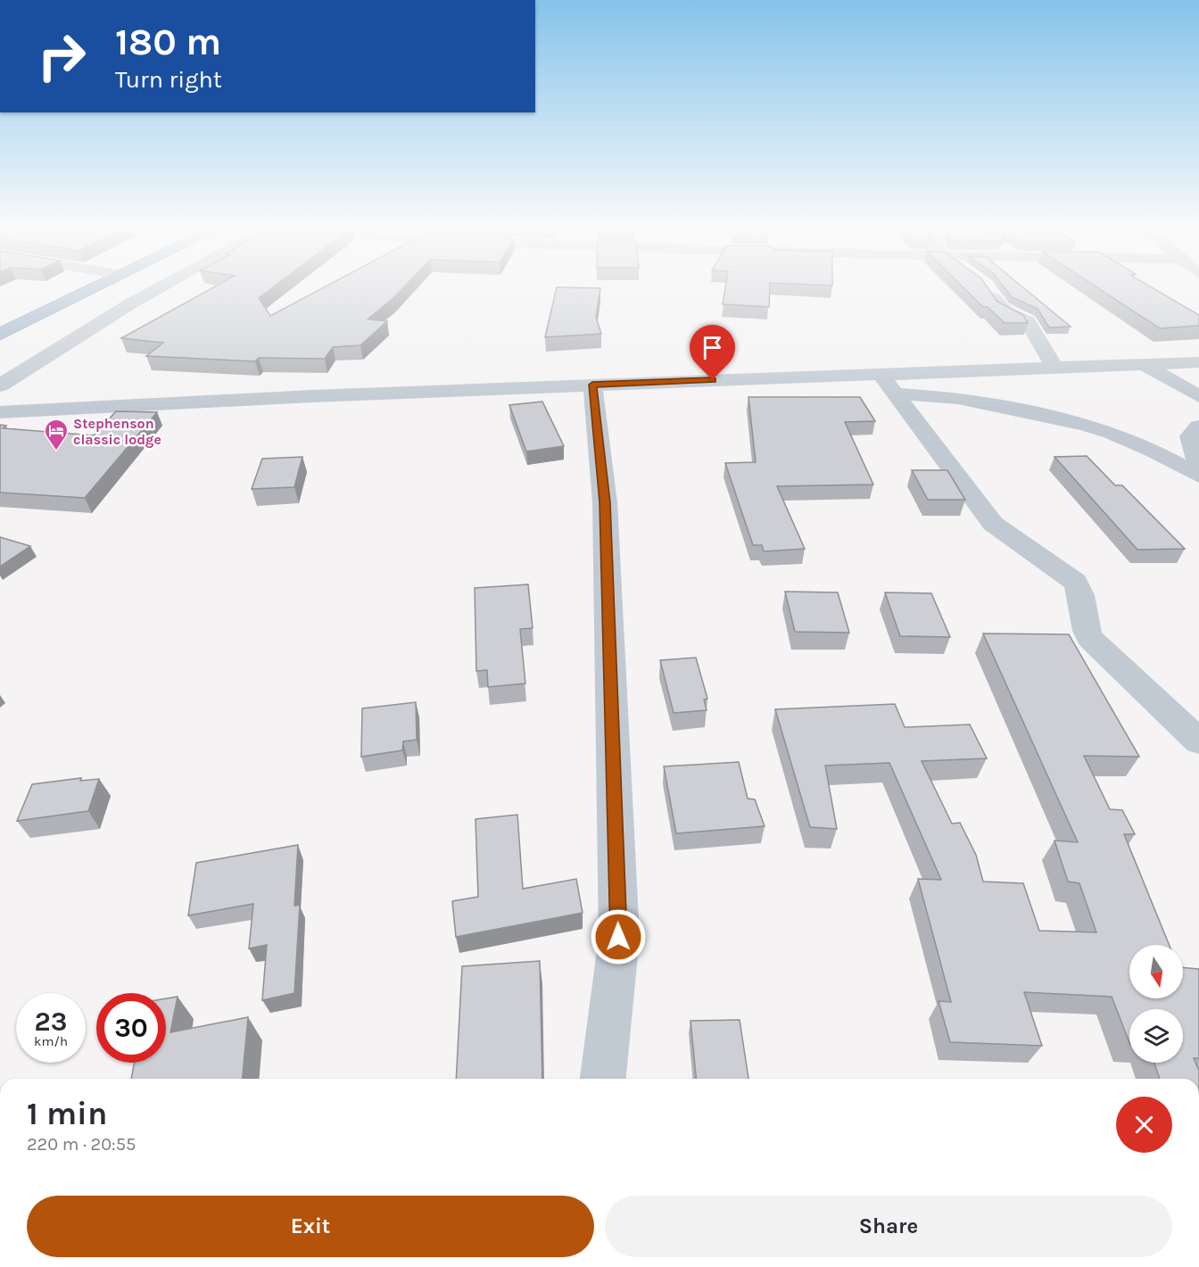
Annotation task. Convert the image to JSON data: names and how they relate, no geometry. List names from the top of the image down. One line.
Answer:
{"places":{"hotel":["Stephenson classic lodge"]},"north":"bottom","page":{"turn":["180 m","Turn right"],"speed":"23 km/h","limit":"30","heading":["1 min","220 m · 20:55"],"buttons":["Exit","Share"]}}
